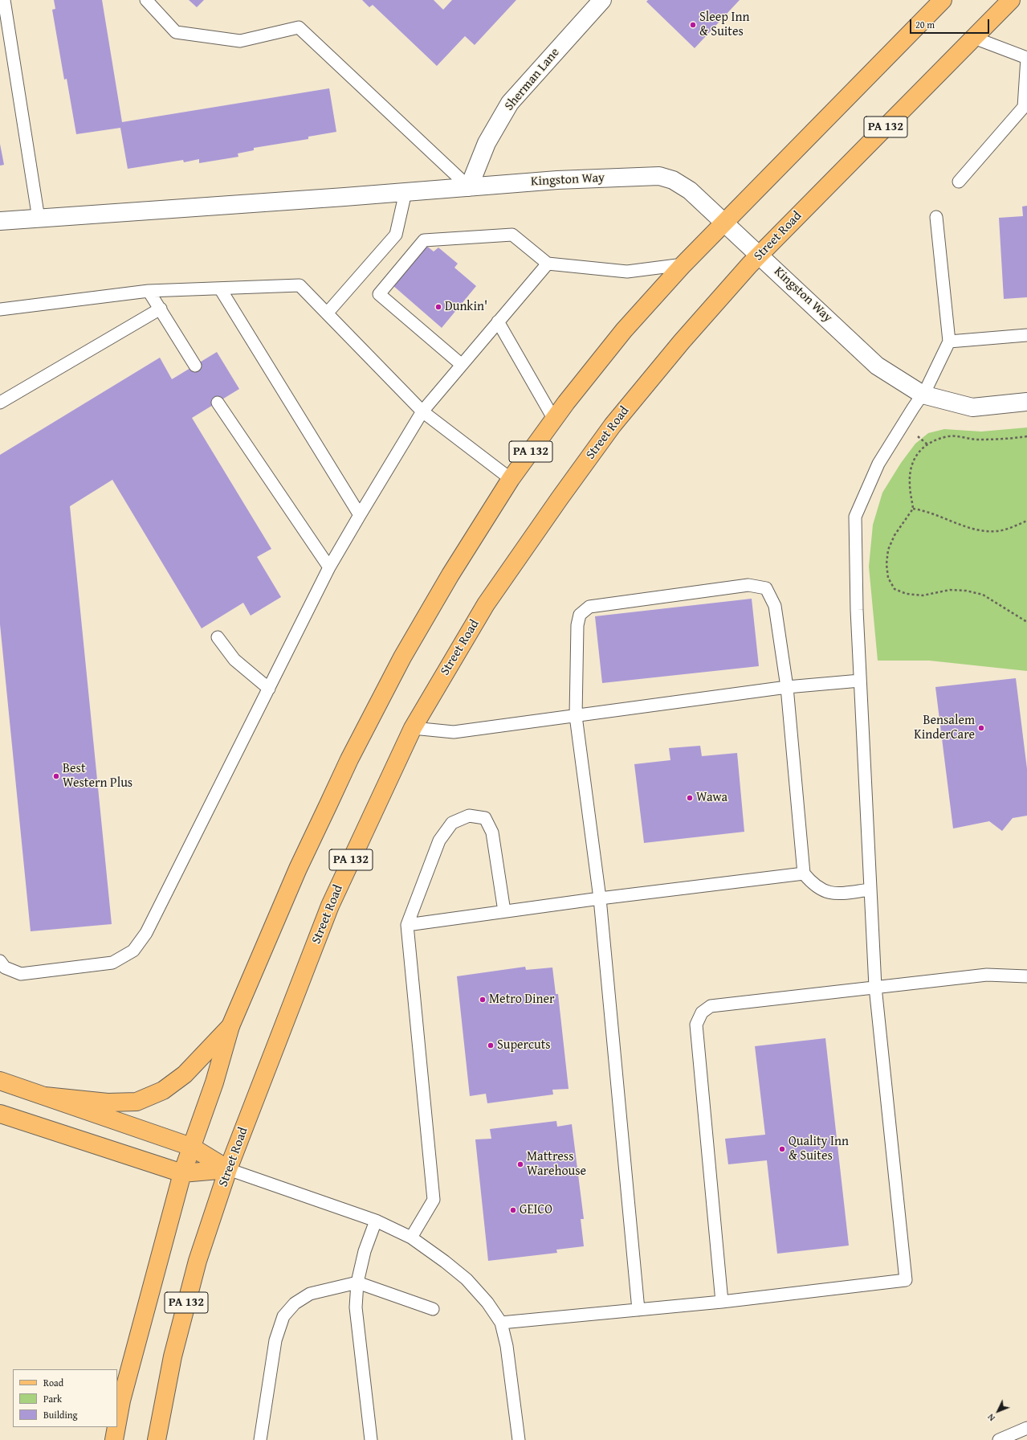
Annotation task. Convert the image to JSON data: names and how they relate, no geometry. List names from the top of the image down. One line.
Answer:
{"streets":{"main road":["PA 132","Street Road"],"street":["Sherman Lane","Kingston Way"]},"crossings":[["Sherman Lane","Kingston Way"],["PA 132","Kingston Way"],["Kingston Way","Street Road"]],"places":["Sleep Inn & Suites","Dunkin'","Bensalem KinderCare","Best Western Plus","Wawa","Metro Diner","Supercuts","Quality Inn & Suites","Mattress Warehouse","GEICO"],"legend":["Road","Park","Building"],"scale_bar":"20 m","north":"bottom left"}
